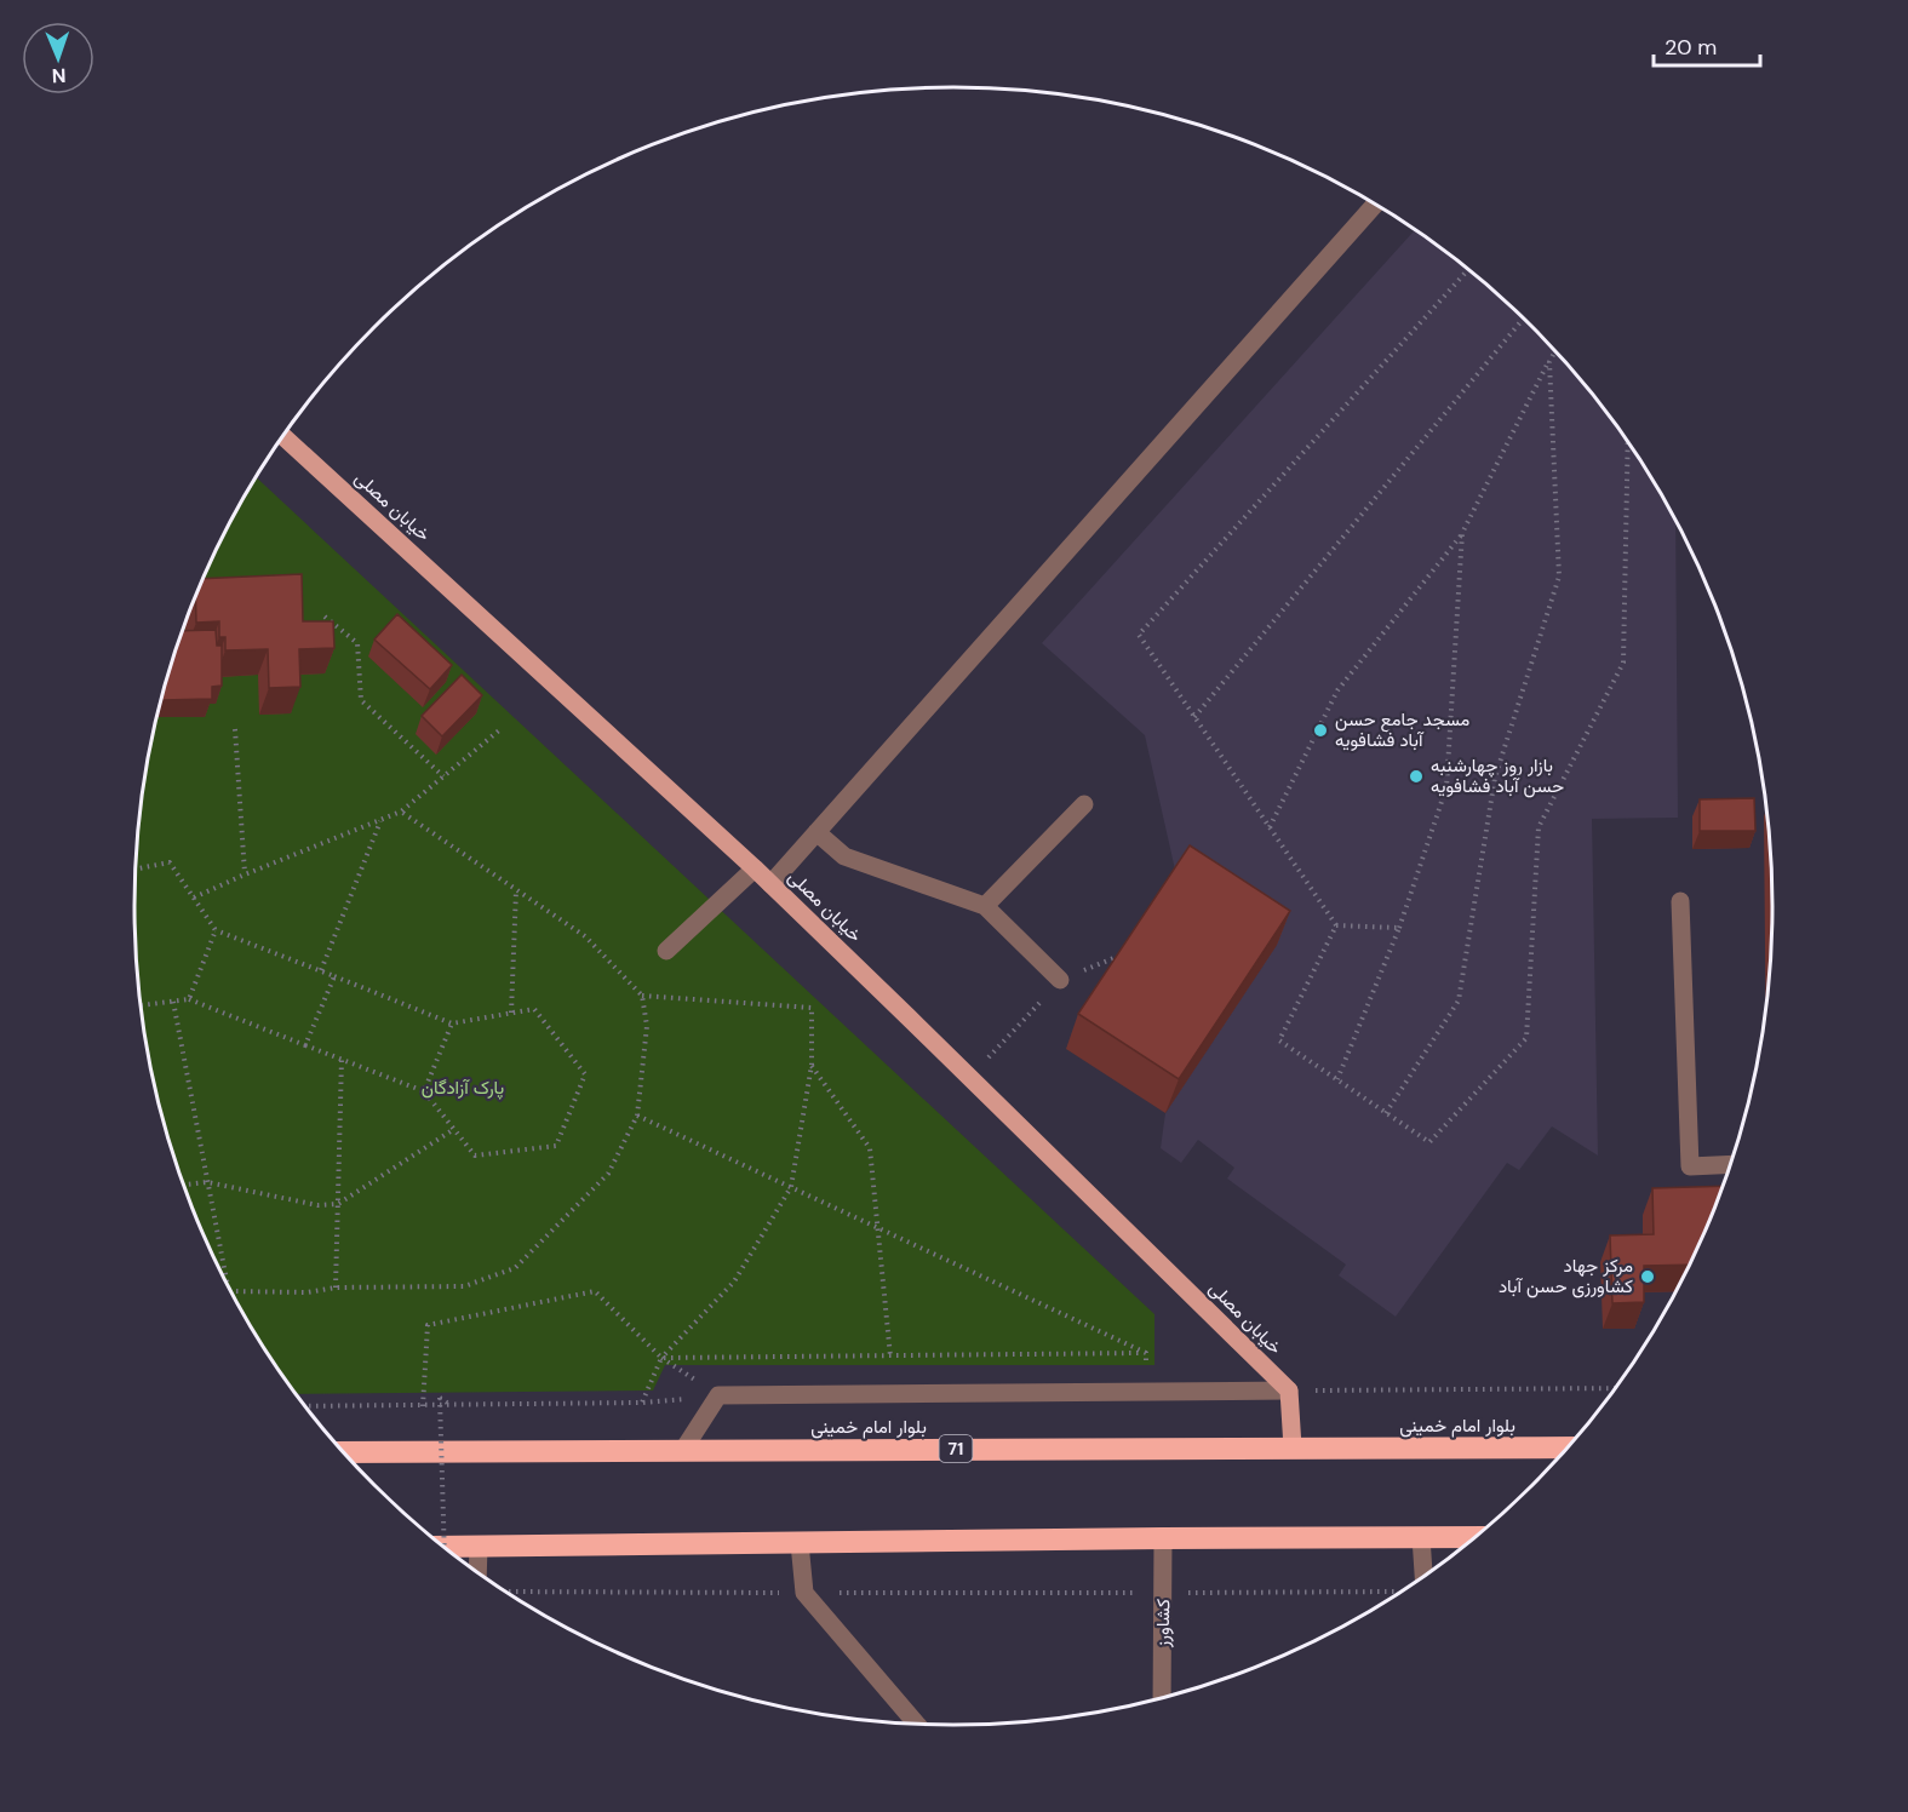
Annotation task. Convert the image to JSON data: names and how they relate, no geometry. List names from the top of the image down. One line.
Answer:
{"streets":{"highway":["بلوار امام خمینی","71"],"main road":["خیابان مصلی"],"street":["کشاورز"]},"parks":["پارک آزادگان"],"places":["مسجد جامع حسن آباد فشافویه","بازار روز چهارشنبه حسن آباد فشافویه","مرکز جهاد کشاورزی حسن آباد"],"scale_bar":"20 m","north":"bottom"}
